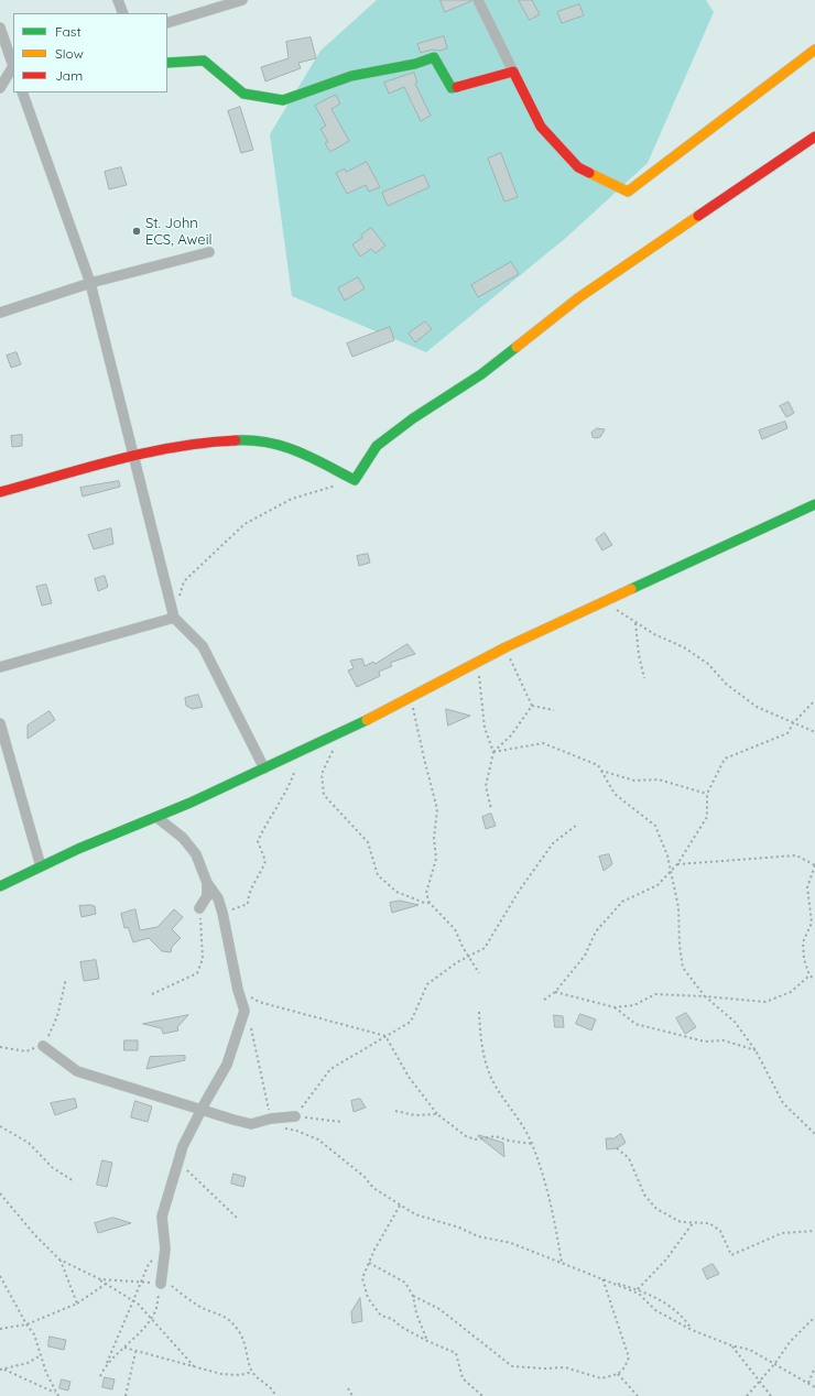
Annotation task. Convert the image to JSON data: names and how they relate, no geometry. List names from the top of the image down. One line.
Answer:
{"places":["St. John ECS, Aweil"],"legend":["Fast","Slow","Jam"]}
